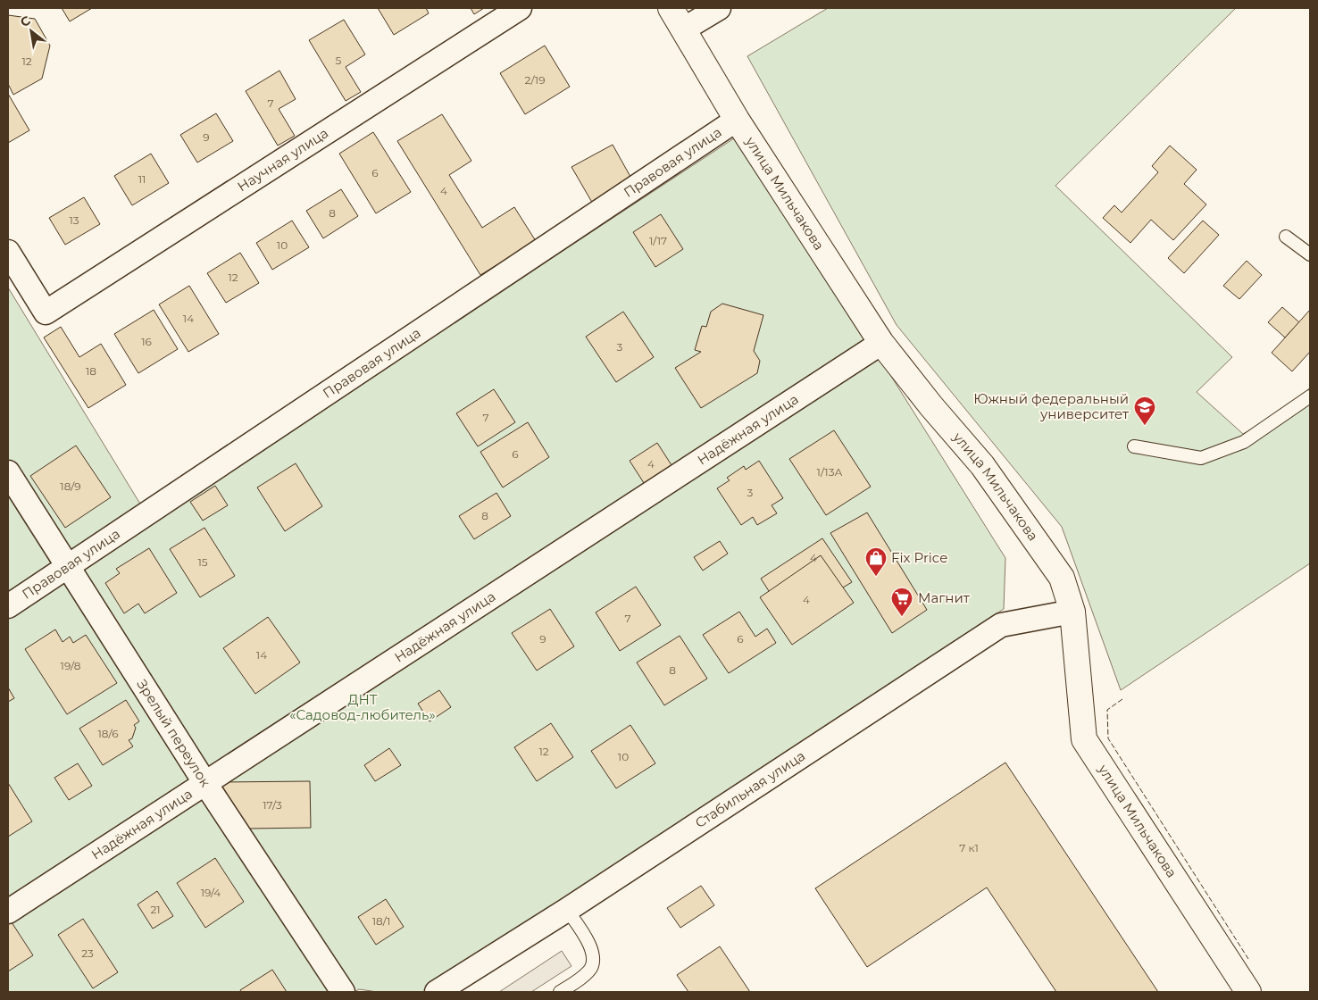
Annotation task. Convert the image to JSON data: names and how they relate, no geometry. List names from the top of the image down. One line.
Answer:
{"streets":{"street":["Научная улица","Правовая улица","улица Мильчакова","Надёжная улица","Зрелый переулок","Стабильная улица"]},"crossings":[["Правовая улица","улица Мильчакова"],["Правовая улица","Зрелый переулок"],["улица Мильчакова","Надёжная улица"],["улица Мильчакова","Стабильная улица"],["Надёжная улица","Зрелый переулок"]],"parks":["ДНТ «Садовод-любитель»"],"places":{"school or university":["Южный федеральный университет"],"shop":["Fix Price"],"supermarket":["Магнит"]},"house_numbers":["5","12","2/19","7","9","6","11","4","8","13","1/17","10","12","14","16","3","18","7","6","4","1/13А","18/9","3","8","4","15","4","7","9","6","14","19/8","8","18/6","12","10","17/3","7 к1","19/4","21","18/1","23"],"north":"top left"}
